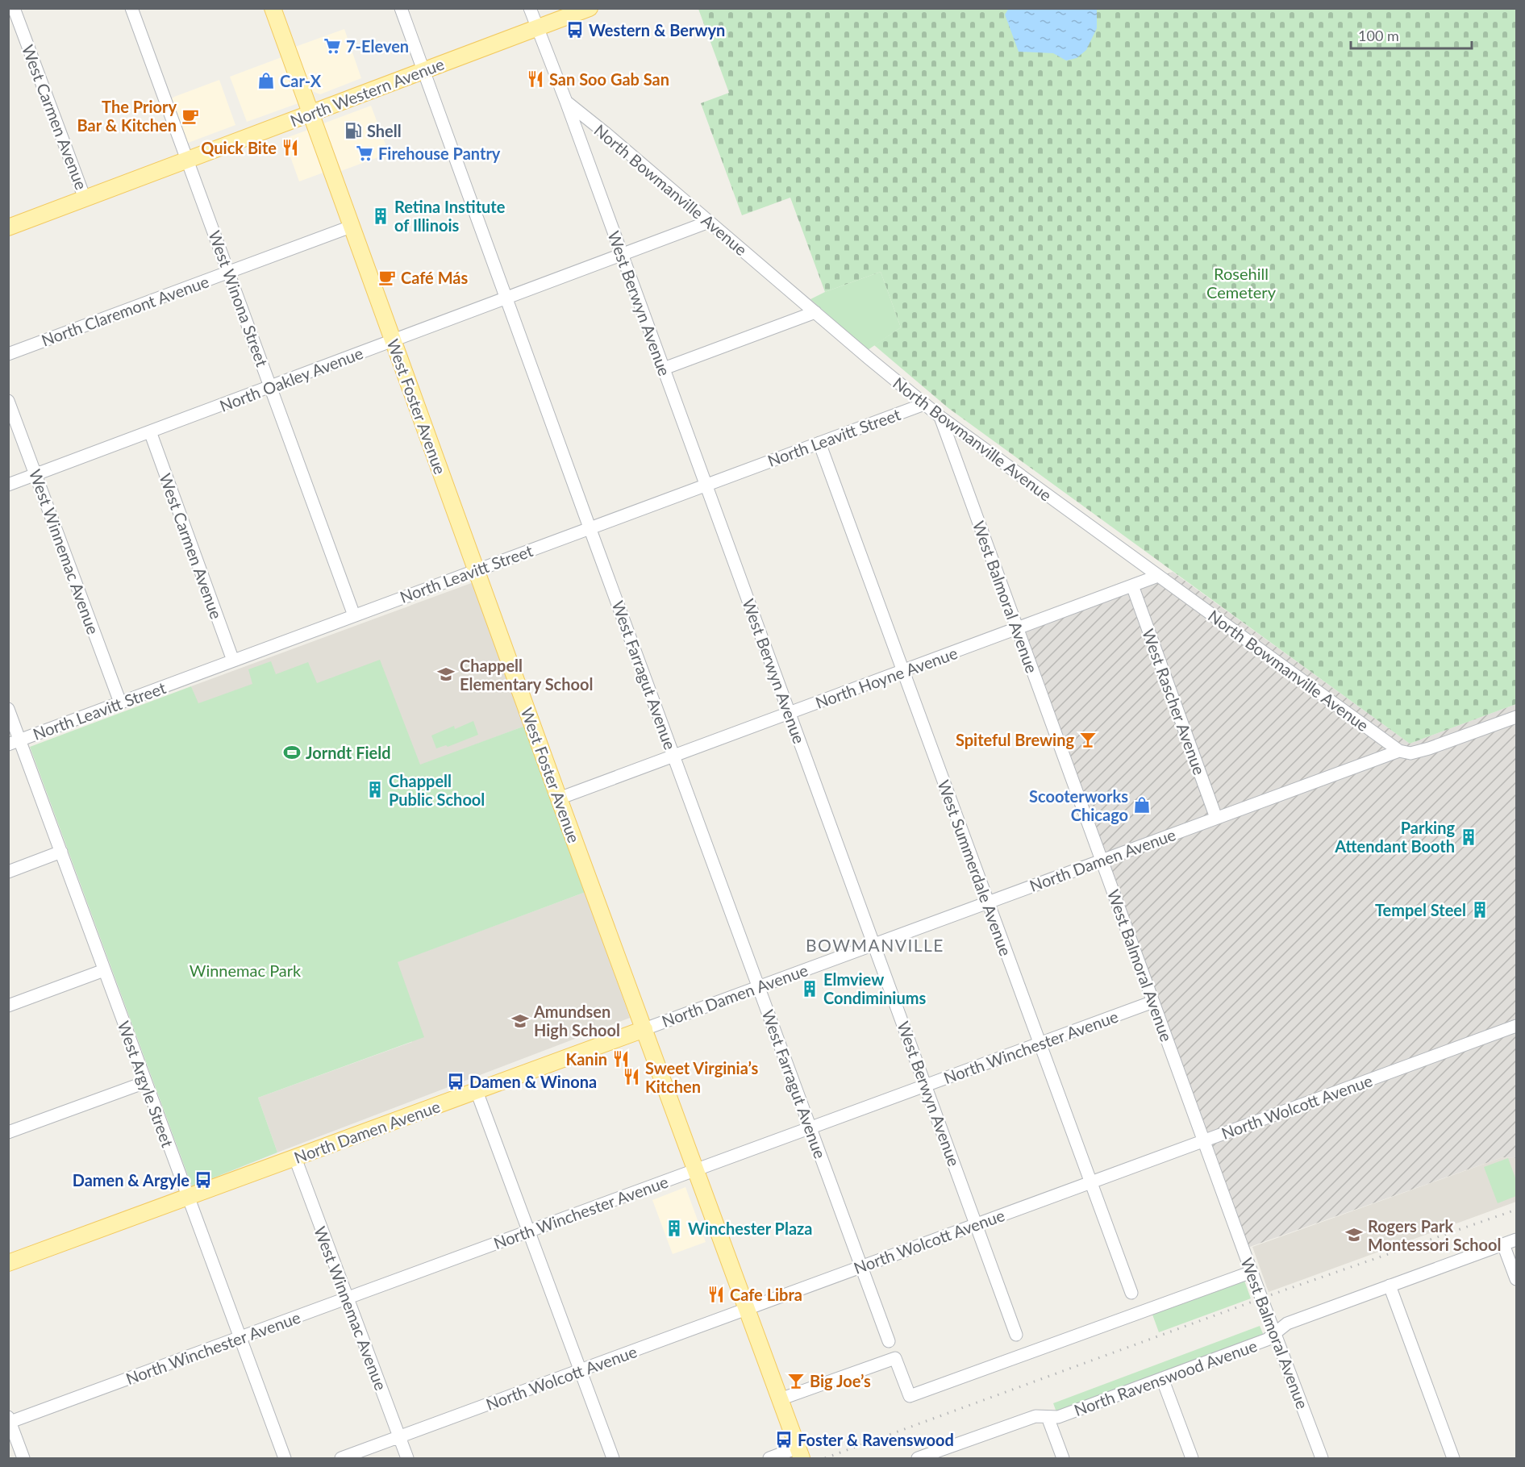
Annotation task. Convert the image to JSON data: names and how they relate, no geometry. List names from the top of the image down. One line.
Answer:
{"streets":{"main road":["North Western Avenue","West Foster Avenue","North Damen Avenue"],"street":["West Carmen Avenue","North Bowmanville Avenue","West Winona Street","West Berwyn Avenue","North Claremont Avenue","North Oakley Avenue","North Leavitt Street","West Winnemac Avenue","West Balmoral Avenue","West Farragut Avenue","North Hoyne Avenue","West Rascher Avenue","West Summerdale Avenue","North Winchester Avenue","West Argyle Street","North Wolcott Avenue","North Ravenswood Avenue"]},"crossings":[["North Western Avenue","West Carmen Avenue"],["North Western Avenue","West Winona Street"],["North Western Avenue","West Berwyn Avenue"],["North Western Avenue","West Foster Avenue"],["North Western Avenue","West Farragut Avenue"],["West Carmen Avenue","North Oakley Avenue"],["West Carmen Avenue","North Leavitt Street"],["North Bowmanville Avenue","West Berwyn Avenue"],["North Bowmanville Avenue","North Oakley Avenue"],["North Bowmanville Avenue","North Leavitt Street"],["North Bowmanville Avenue","West Balmoral Avenue"],["North Bowmanville Avenue","North Hoyne Avenue"],["North Bowmanville Avenue","North Damen Avenue"],["West Winona Street","North Claremont Avenue"],["West Winona Street","North Oakley Avenue"],["West Winona Street","North Leavitt Street"],["West Berwyn Avenue","North Oakley Avenue"],["West Berwyn Avenue","North Leavitt Street"],["West Berwyn Avenue","North Hoyne Avenue"],["West Berwyn Avenue","North Damen Avenue"],["West Berwyn Avenue","North Winchester Avenue"],["West Berwyn Avenue","North Wolcott Avenue"],["North Claremont Avenue","West Foster Avenue"],["North Oakley Avenue","West Foster Avenue"],["North Oakley Avenue","West Winnemac Avenue"],["North Oakley Avenue","West Farragut Avenue"],["West Foster Avenue","North Leavitt Street"],["West Foster Avenue","North Hoyne Avenue"],["West Foster Avenue","North Damen Avenue"],["West Foster Avenue","North Winchester Avenue"],["West Foster Avenue","North Wolcott Avenue"],["North Leavitt Street","West Winnemac Avenue"],["North Leavitt Street","West Farragut Avenue"],["North Leavitt Street","West Summerdale Avenue"],["North Leavitt Street","West Argyle Street"],["West Winnemac Avenue","North Damen Avenue"],["West Winnemac Avenue","North Winchester Avenue"],["West Winnemac Avenue","North Wolcott Avenue"],["West Balmoral Avenue","North Hoyne Avenue"],["West Balmoral Avenue","North Damen Avenue"],["West Balmoral Avenue","North Winchester Avenue"],["West Balmoral Avenue","North Wolcott Avenue"],["West Balmoral Avenue","North Ravenswood Avenue"],["West Farragut Avenue","North Hoyne Avenue"],["West Farragut Avenue","North Damen Avenue"],["West Farragut Avenue","North Winchester Avenue"],["West Farragut Avenue","North Wolcott Avenue"],["North Hoyne Avenue","West Rascher Avenue"],["North Hoyne Avenue","West Summerdale Avenue"],["West Rascher Avenue","North Damen Avenue"],["North Damen Avenue","West Summerdale Avenue"],["North Damen Avenue","West Argyle Street"],["West Summerdale Avenue","North Winchester Avenue"],["West Summerdale Avenue","North Wolcott Avenue"],["North Winchester Avenue","West Argyle Street"]],"districts":["BOWMANVILLE"],"parks":["Rosehill Cemetery","Winnemac Park"],"places":{"bus stop":["Western & Berwyn","Damen & Winona","Damen & Argyle","Foster & Ravenswood"],"supermarket":["7-Eleven","Firehouse Pantry"],"restaurant":["San Soo Gab San","Quick Bite","Kanin","Sweet Virginia’s Kitchen","Cafe Libra"],"shop":["Car-X","Scooterworks Chicago"],"cafe":["The Priory Bar & Kitchen","Café Más"],"fuel station":["Shell"],"building":["Retina Institute of Illinois","Chappell Public School","Parking Attendant Booth","Tempel Steel","Elmview Condiminiums","Winchester Plaza"],"school or university":["Chappell Elementary School","Amundsen High School","Rogers Park Montessori School"],"bar":["Spiteful Brewing","Big Joe’s"],"sports":["Jorndt Field"]},"scale_bar":"100 m"}
